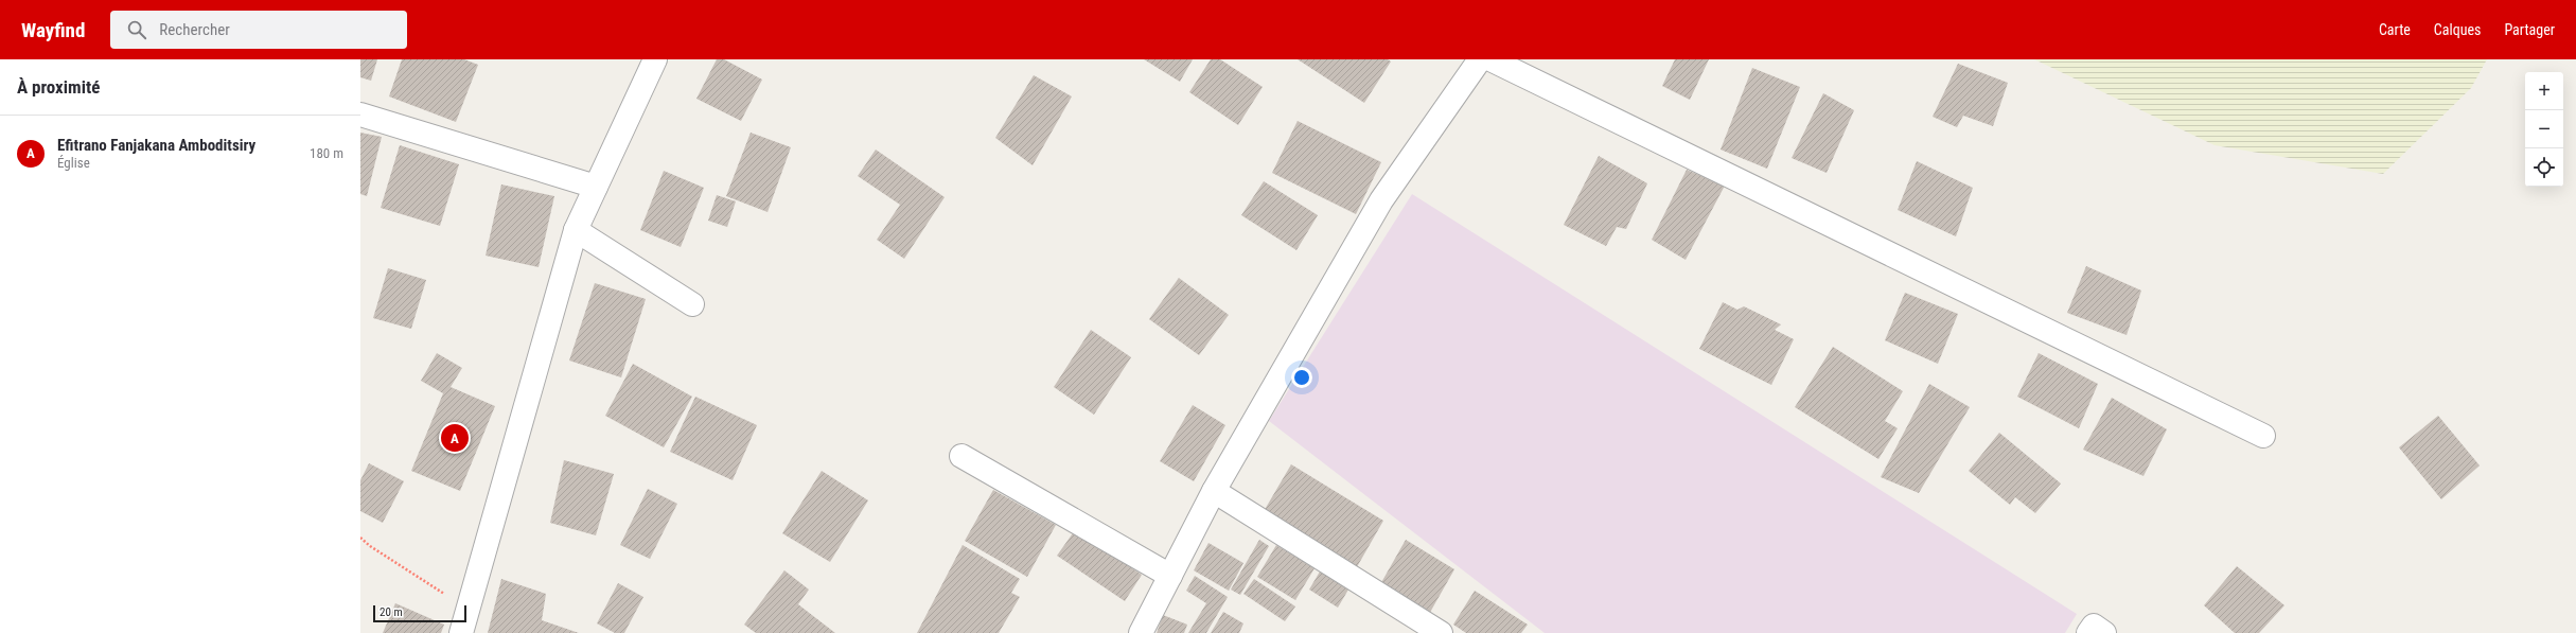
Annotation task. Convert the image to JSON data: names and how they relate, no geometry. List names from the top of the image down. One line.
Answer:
{"scale_bar":"20 m","page":{"header":"Wayfind","search":"Rechercher","nav":["Carte","Calques","Partager"],"heading":"À proximité","map_buttons":["+","−"],"list":[{"mark":"A","name":"Efitrano Fanjakana Amboditsiry","note":"Église","value":"180 m"}],"pins":"A","scale":"20 m"}}
